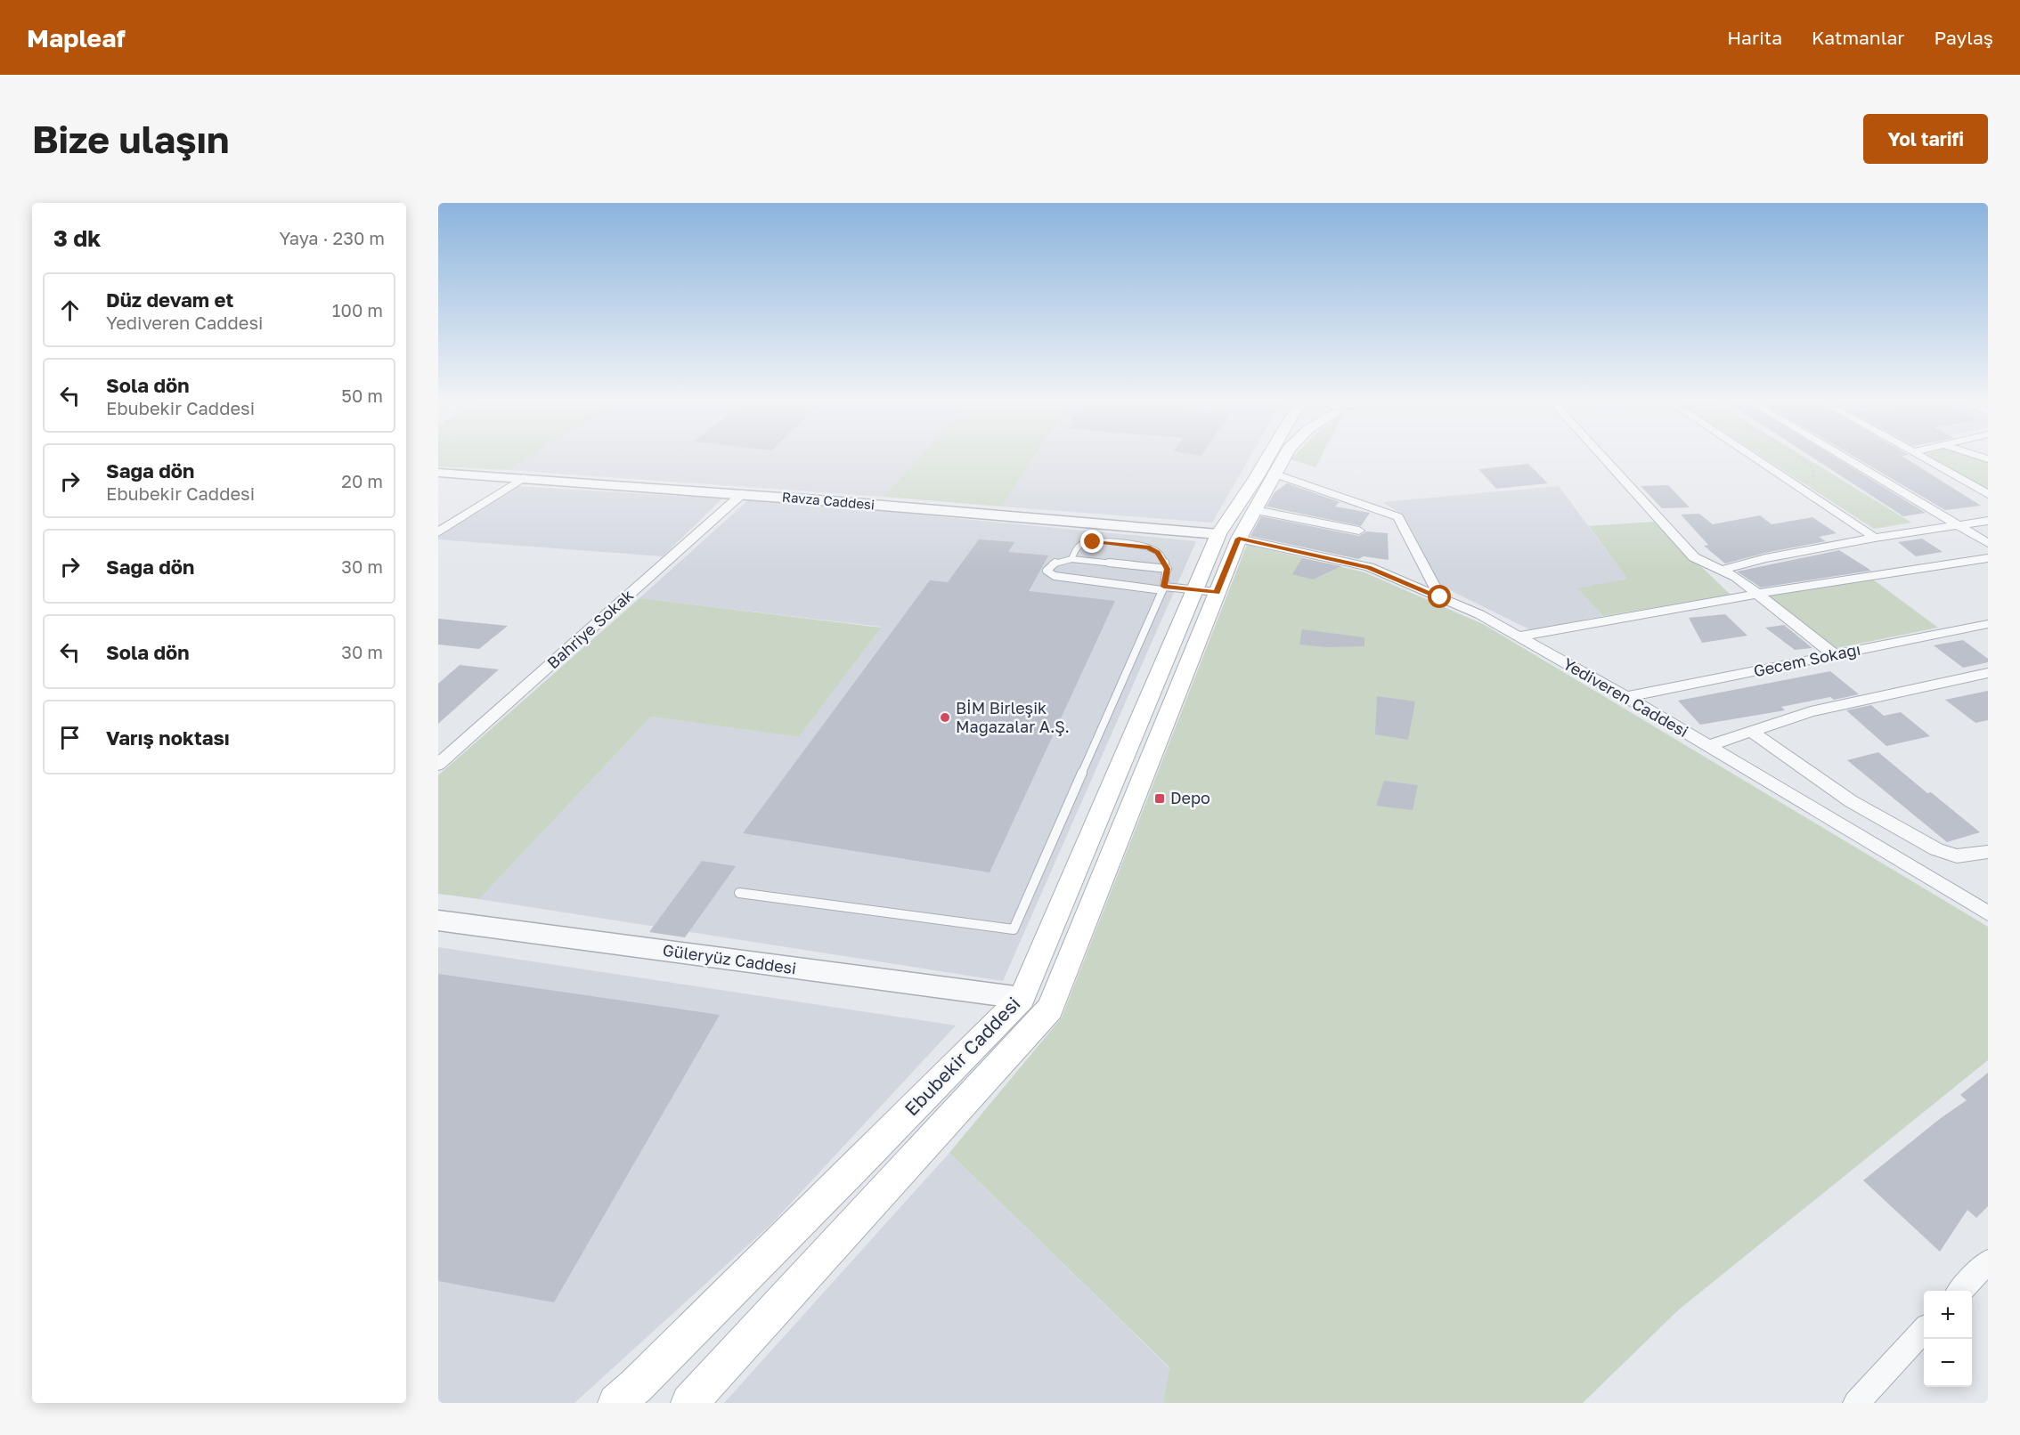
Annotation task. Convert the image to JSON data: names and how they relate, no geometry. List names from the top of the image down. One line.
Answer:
{"streets":{"main road":["Ebubekir Caddesi"],"street":["Ravza Caddesi","Bahriye Sokak","Gecem Sokağı","Yediveren Caddesi","Güleryüz Caddesi"]},"crossings":[["Ravza Caddesi","Bahriye Sokak"],["Ravza Caddesi","Yediveren Caddesi"],["Ravza Caddesi","Ebubekir Caddesi"],["Gecem Sokağı","Yediveren Caddesi"],["Yediveren Caddesi","Ebubekir Caddesi"],["Güleryüz Caddesi","Ebubekir Caddesi"]],"places":{"other":["BİM Birleşik Mağazalar A.Ş."],"transit":["Depo"]},"page":{"header":"Mapleaf","nav":["Harita","Katmanlar","Paylaş"],"buttons":"Yol tarifi","title":"Bize ulaşın","heading":["3 dk","Yaya · 230 m"],"list":[["Düz devam et","Yediveren Caddesi","100 m"],["Sola dön","Ebubekir Caddesi","50 m"],["Sağa dön","Ebubekir Caddesi","20 m"],["Sağa dön","30 m"],["Sola dön","30 m"],"Varış noktası"],"map_buttons":["+","−"]}}
